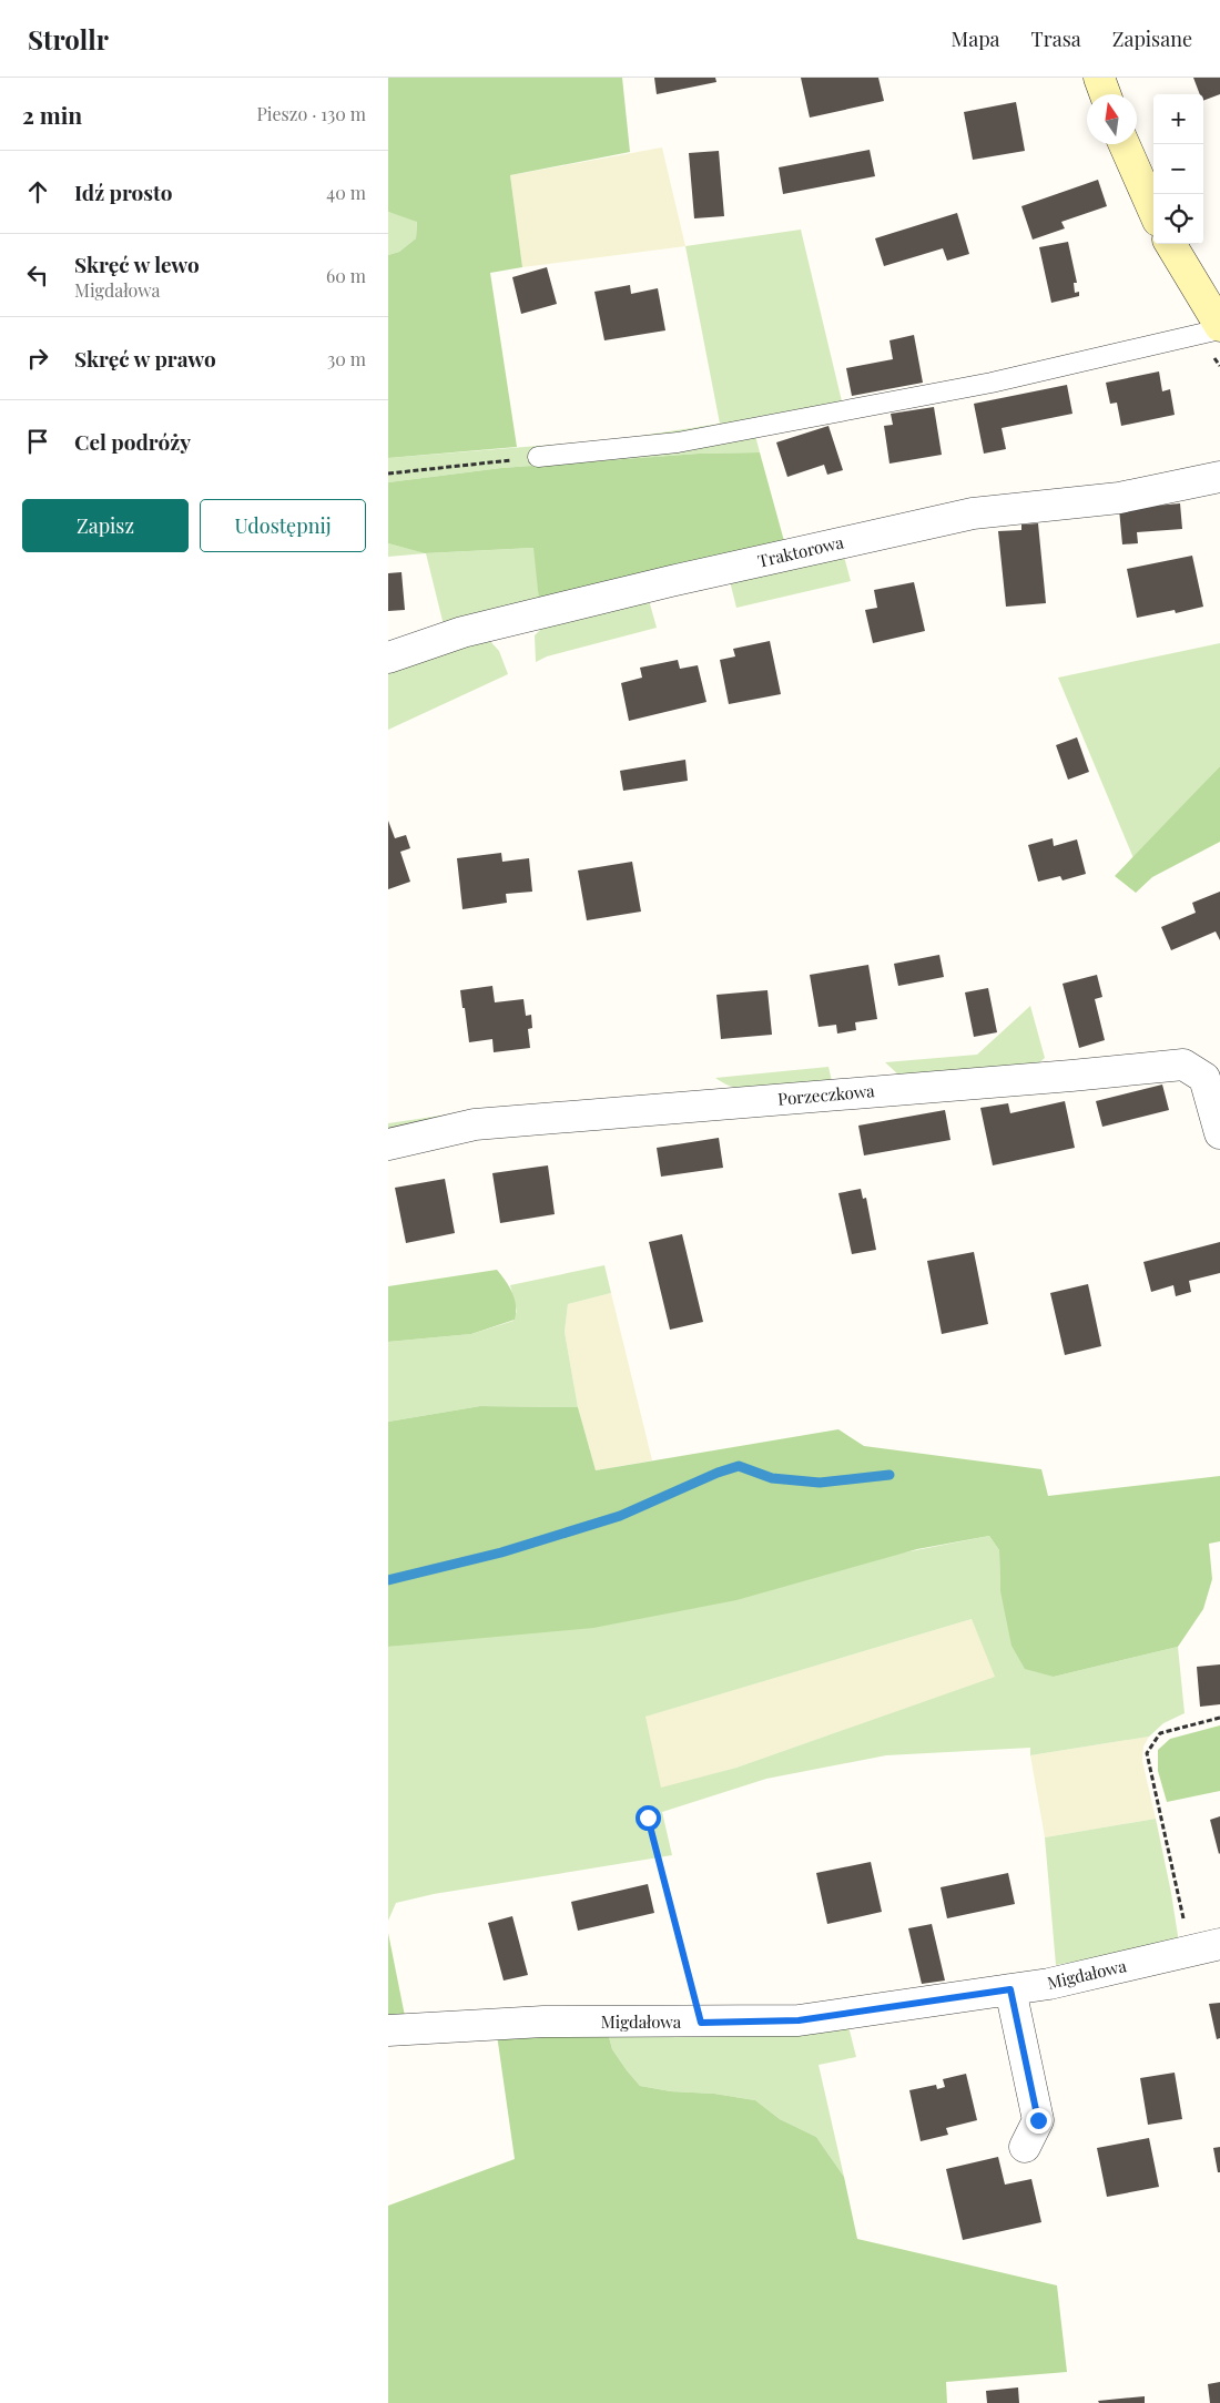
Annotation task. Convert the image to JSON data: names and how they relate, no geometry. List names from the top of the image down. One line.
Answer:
{"streets":{"street":["Traktorowa","Porzeczkowa","Migdałowa"]},"north":"top","page":{"header":"Strollr","nav":["Mapa","Trasa","Zapisane"],"heading":["2 min","Pieszo · 130 m"],"map_buttons":["+","−"],"list":[["Idź prosto","40 m"],["Skręć w lewo","Migdałowa","60 m"],["Skręć w prawo","30 m"],"Cel podróży"],"buttons":["Zapisz","Udostępnij"]}}
